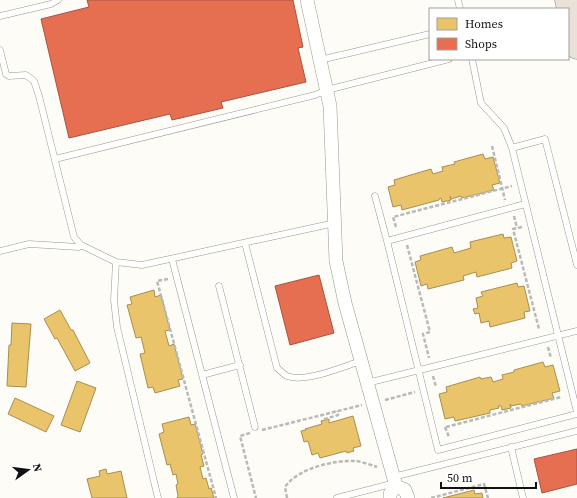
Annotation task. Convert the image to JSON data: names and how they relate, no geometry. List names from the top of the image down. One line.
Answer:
{"legend":["Homes","Shops"],"scale_bar":"50 m","north":"right"}
